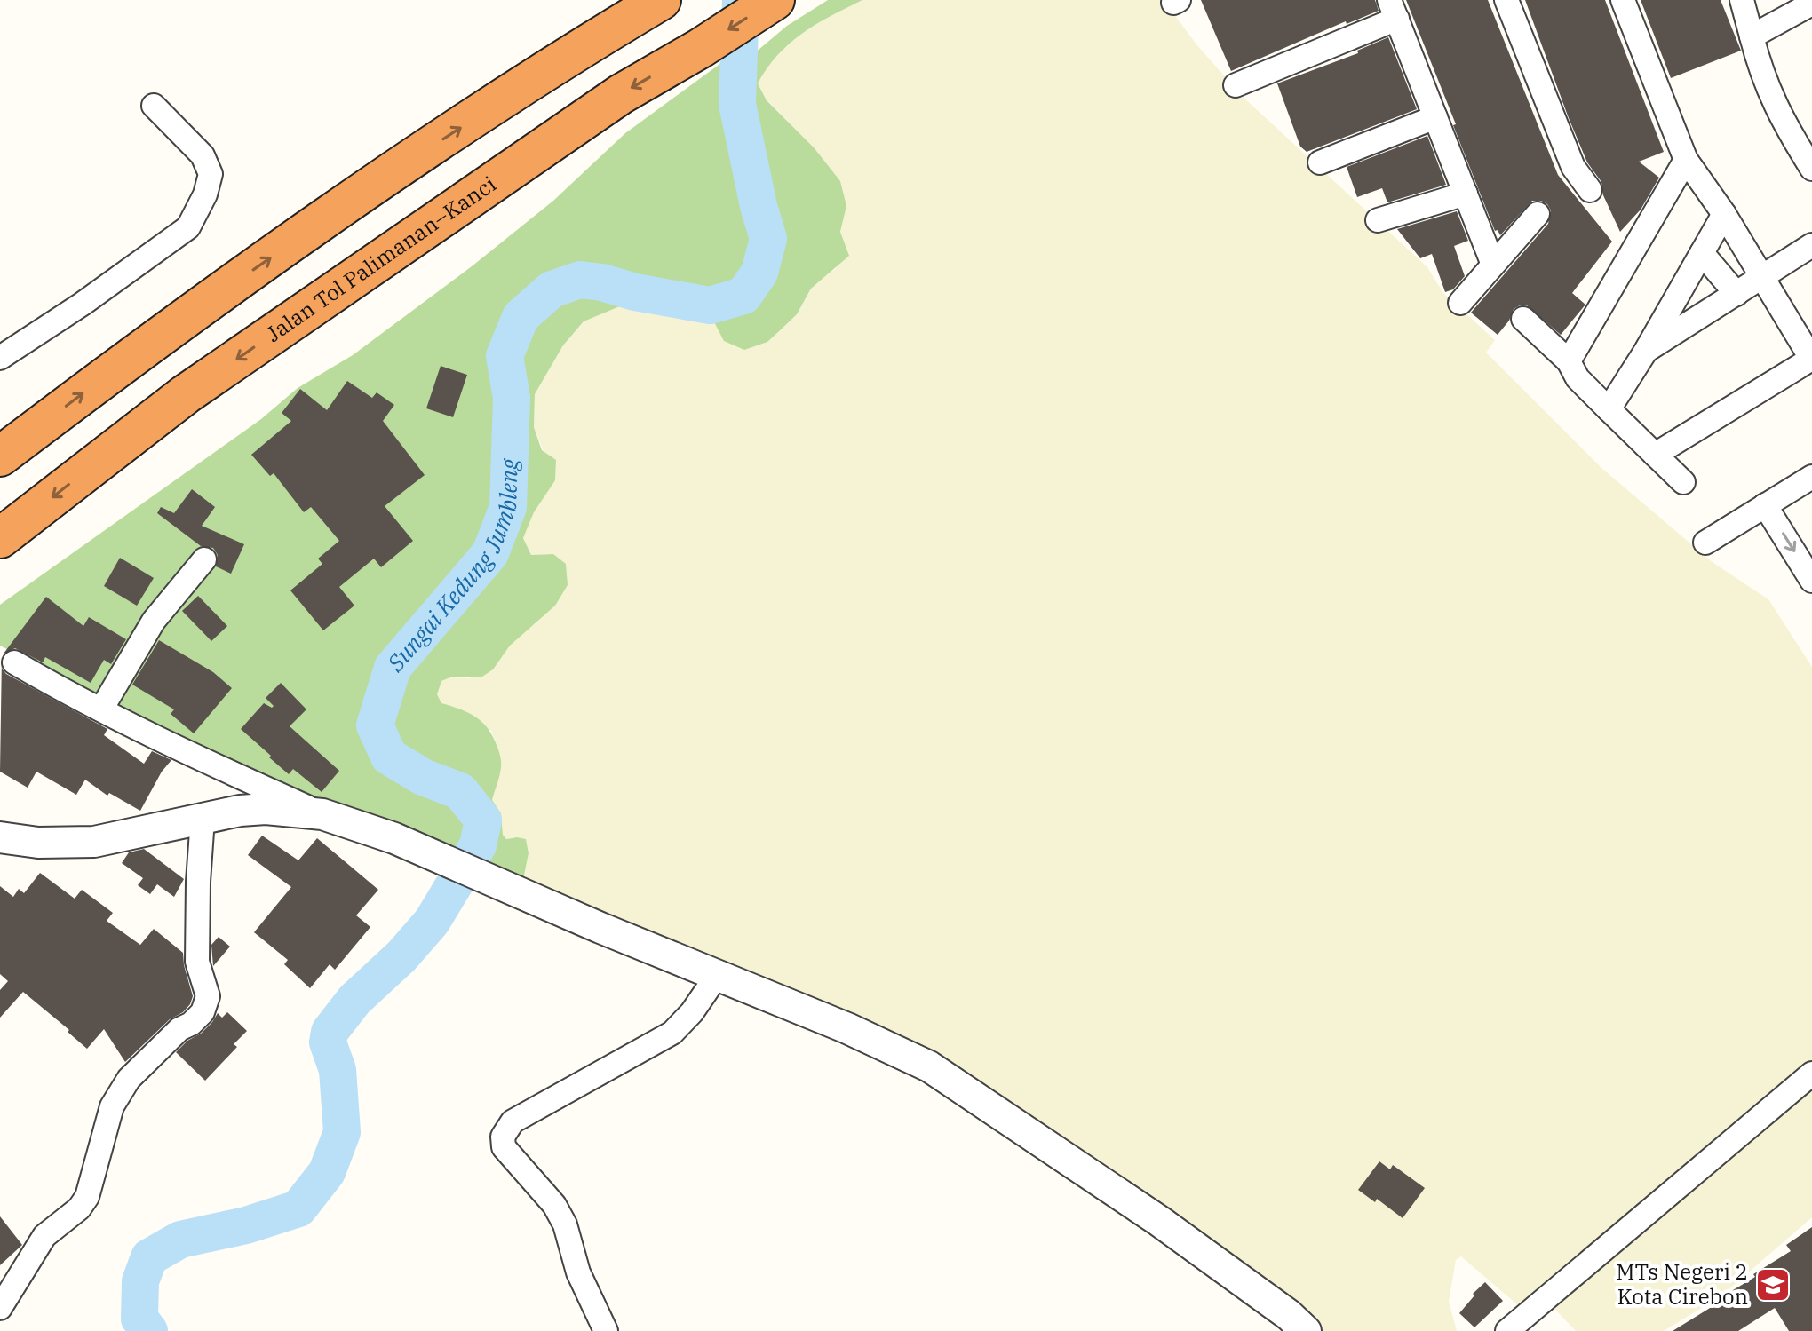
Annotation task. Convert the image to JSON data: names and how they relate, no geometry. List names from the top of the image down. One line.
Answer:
{"streets":{"highway":["Jalan Tol Palimanan–Kanci"]},"water":["Sungai Kedung Jumbleng"],"places":{"school or university":["MTs Negeri 2 Kota Cirebon"]}}
